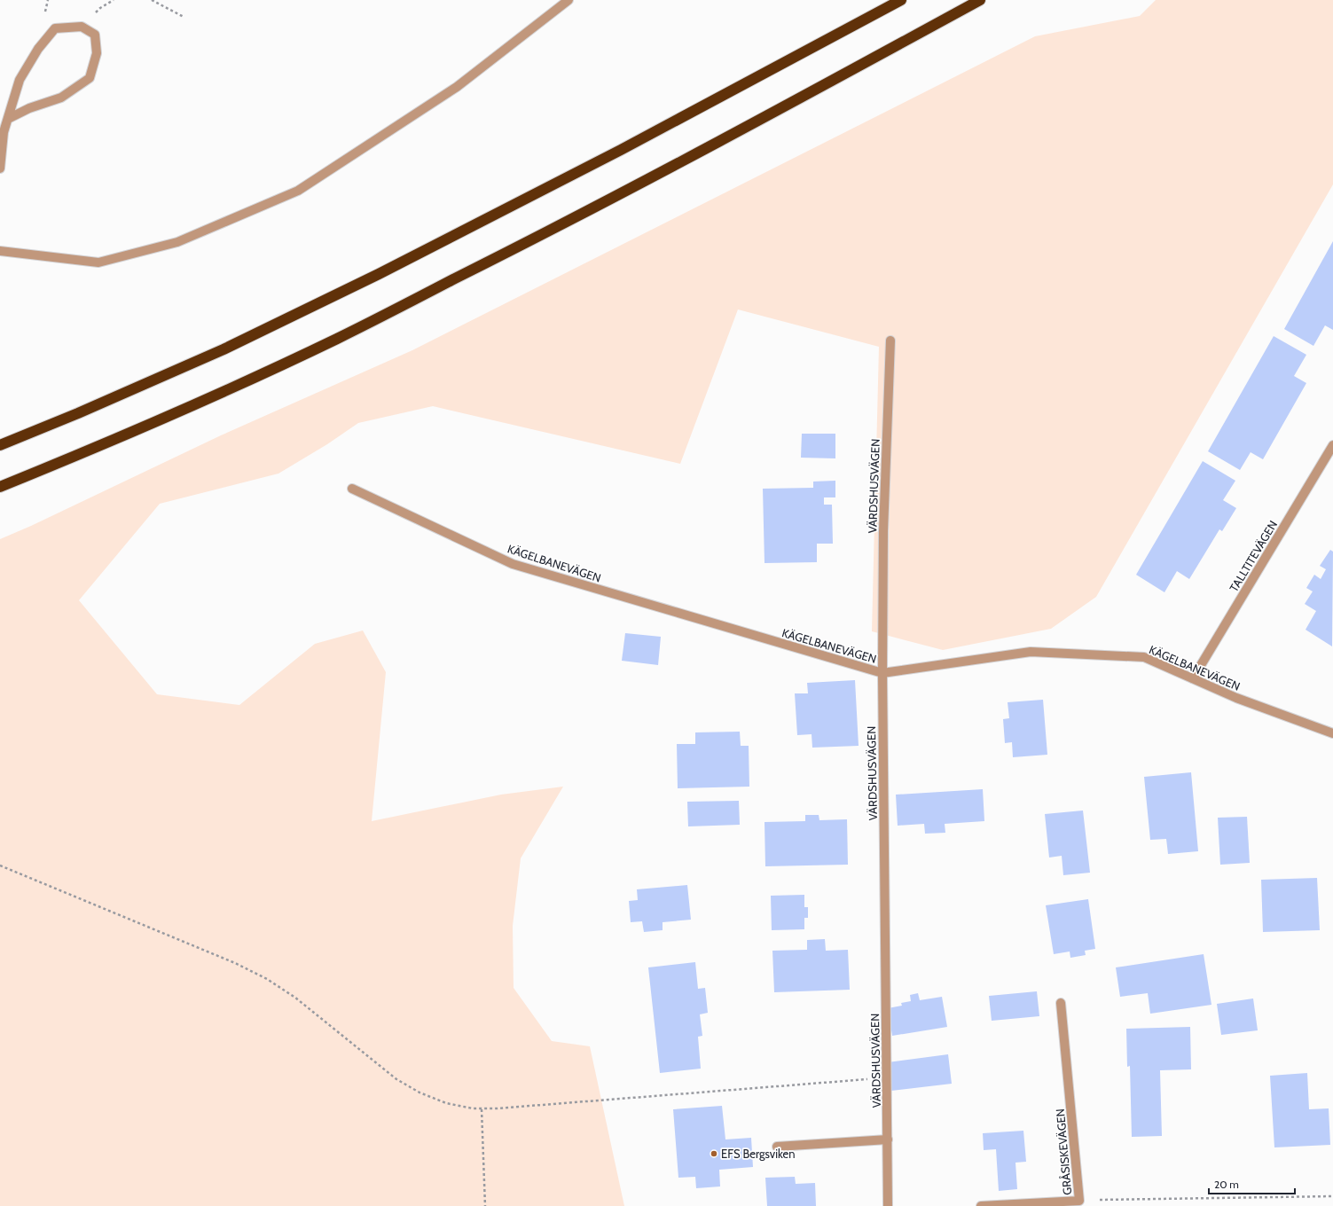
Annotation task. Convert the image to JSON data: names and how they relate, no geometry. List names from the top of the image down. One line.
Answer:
{"streets":{"street":["VÄRDSHUSVÄGEN","TALLTITEVÄGEN","KÄGELBANEVÄGEN","GRÅSISKEVÄGEN"]},"crossings":[["VÄRDSHUSVÄGEN","KÄGELBANEVÄGEN"],["TALLTITEVÄGEN","KÄGELBANEVÄGEN"]],"places":["EFS Bergsviken"],"scale_bar":"20 m"}
